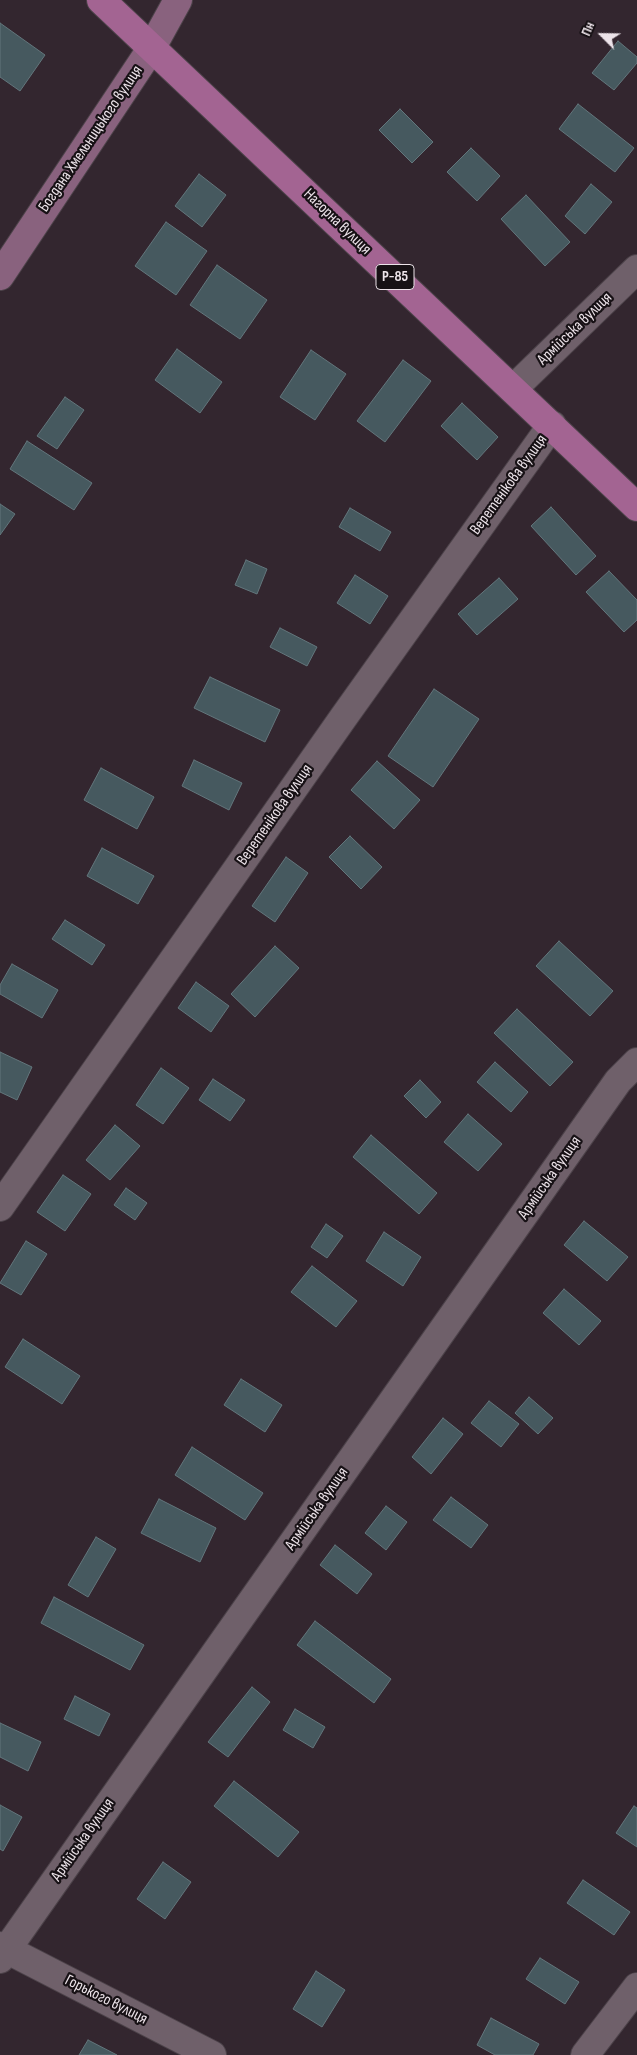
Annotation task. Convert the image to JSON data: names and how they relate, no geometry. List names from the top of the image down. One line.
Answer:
{"streets":{"main road":["Нагорна вулиця","Р-85"],"street":["Богдана Хмельницького вулиця","Армійська вулиця","Веретенікова вулиця","Горького вулиця"]},"crossings":[["Богдана Хмельницького вулиця","Нагорна вулиця"],["Нагорна вулиця","Армійська вулиця"],["Нагорна вулиця","Веретенікова вулиця"],["Армійська вулиця","Горького вулиця"]],"north":"top left"}
